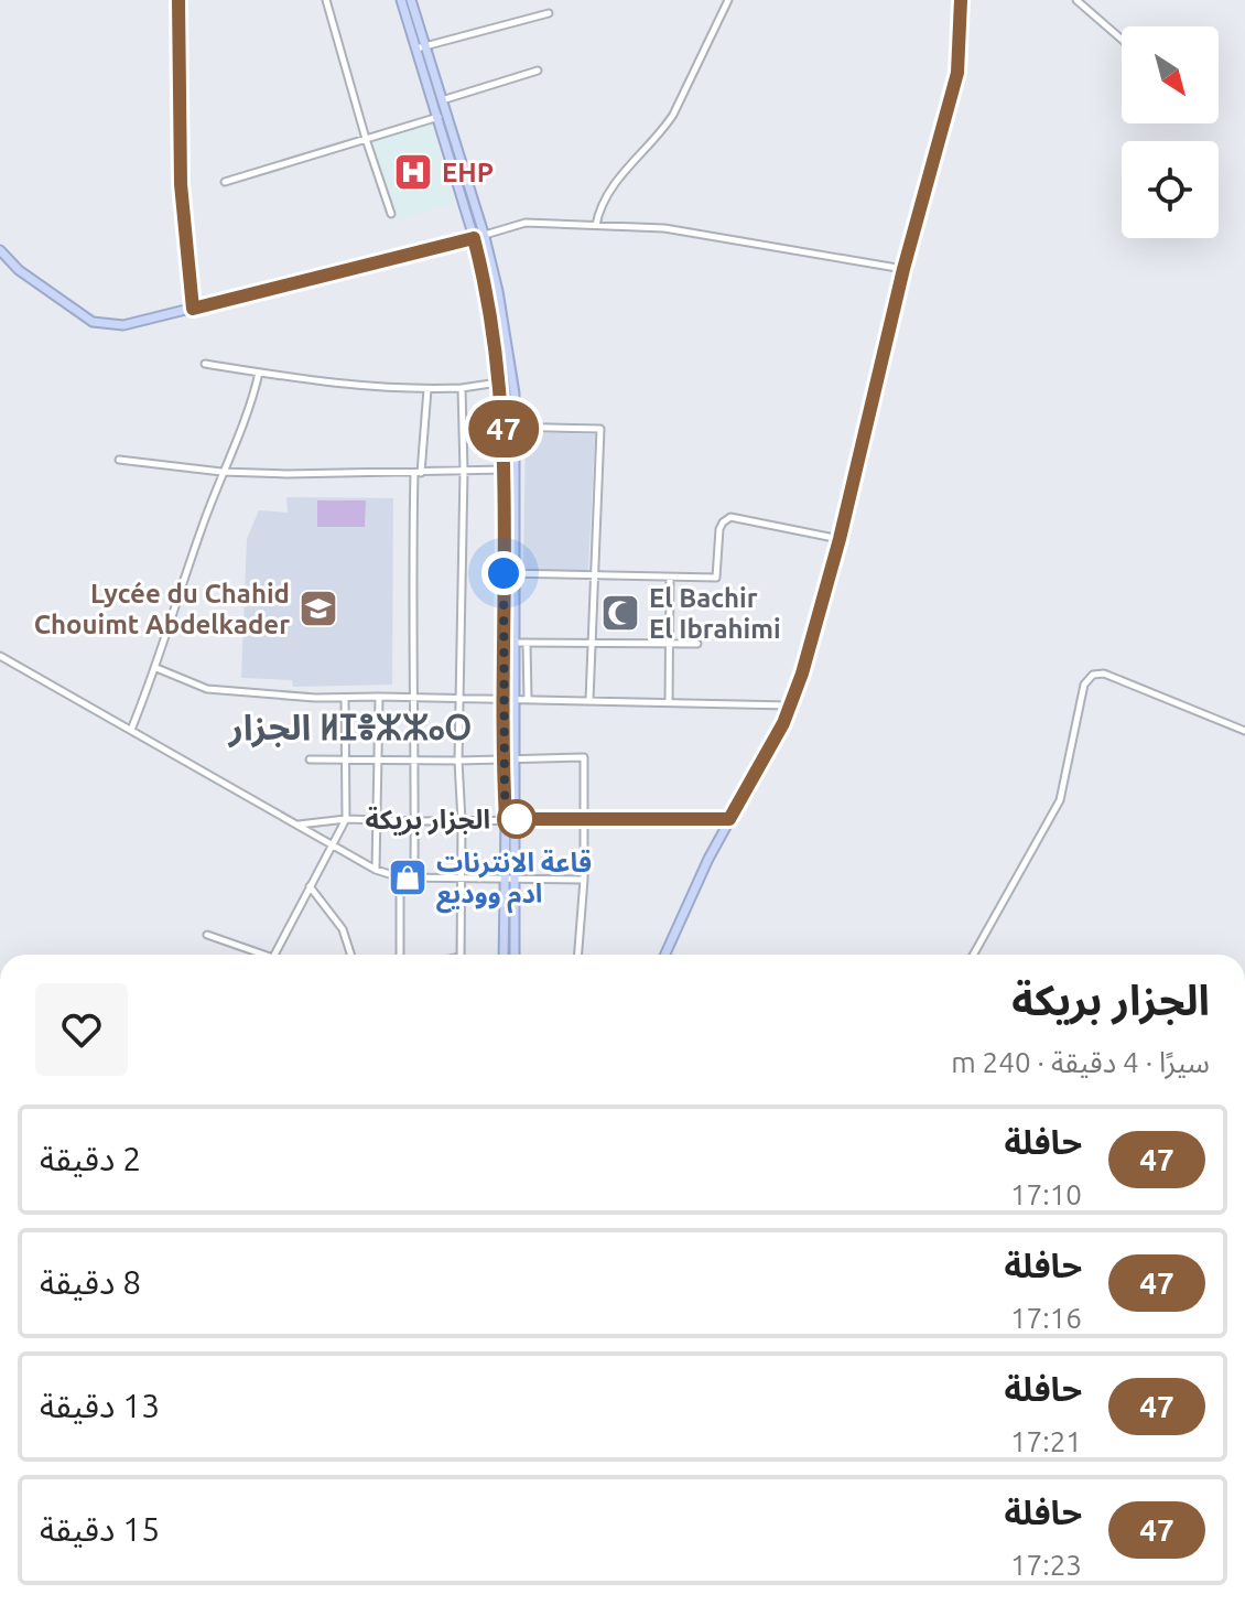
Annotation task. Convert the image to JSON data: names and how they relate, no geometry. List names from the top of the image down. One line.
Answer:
{"districts":["الجزار ⵍⵊⴻⵣⵣⴰⵔ"],"places":{"hospital":["EHP"],"school or university":["Lycée du Chahid Chouimt Abdelkader"],"mosque":["El Bachir El Ibrahimi"],"other":["الجزار بريكة"],"shop":["قاعة الانترنات ادم ووديع"]},"lines":["bus line 47"],"north":"bottom right","page":{"on_map":"47","heading":["الجزار بريكة","سيرًا · 4 دقيقة · 240 m"],"list":[{"mark":"47","name":"حافلة","note":"17:10","value":"2 دقيقة"},{"mark":"47","name":"حافلة","note":"17:16","value":"8 دقيقة"},{"mark":"47","name":"حافلة","note":"17:21","value":"13 دقيقة"},{"mark":"47","name":"حافلة","note":"17:23","value":"15 دقيقة"}]}}
